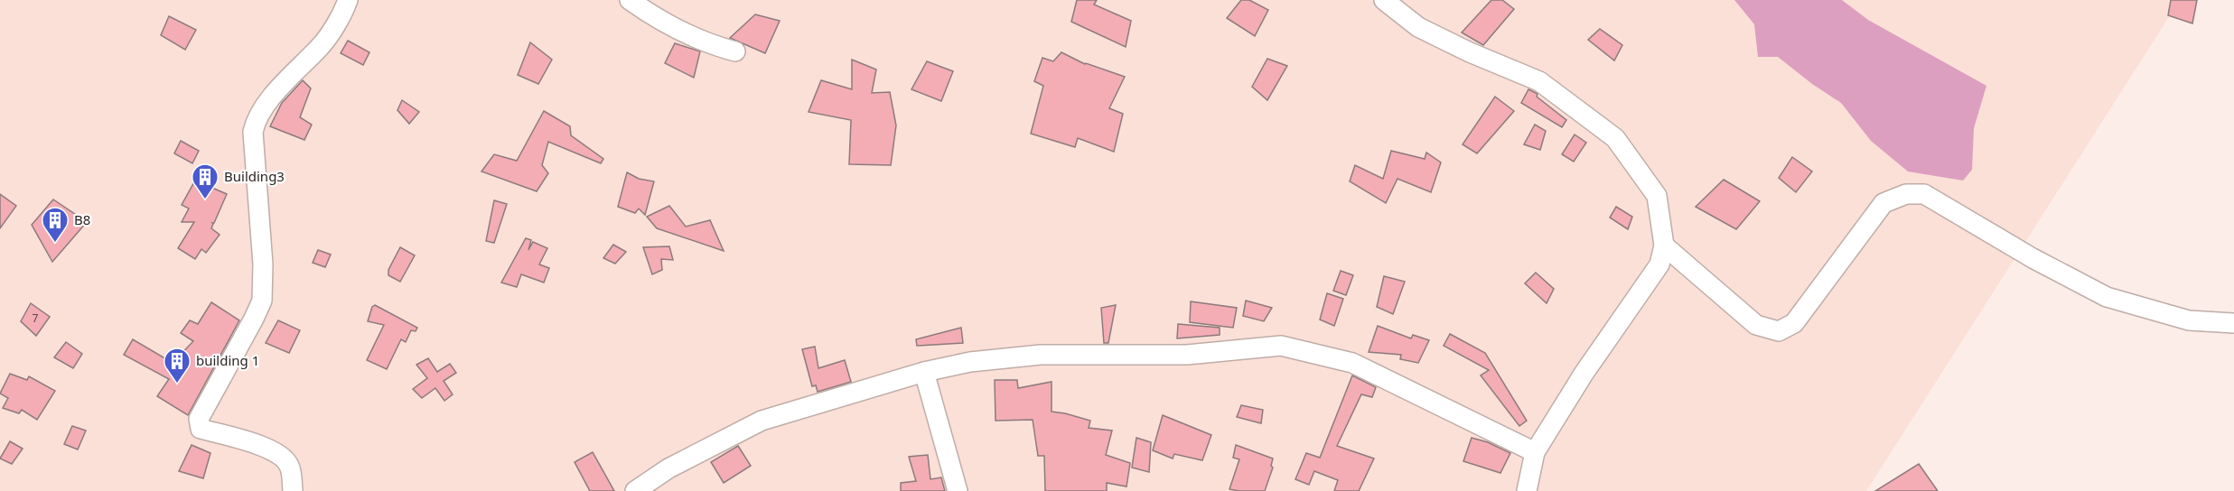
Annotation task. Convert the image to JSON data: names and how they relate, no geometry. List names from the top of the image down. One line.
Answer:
{"places":{"building":["Building3","B8","building 1"]},"house_numbers":["7"]}
